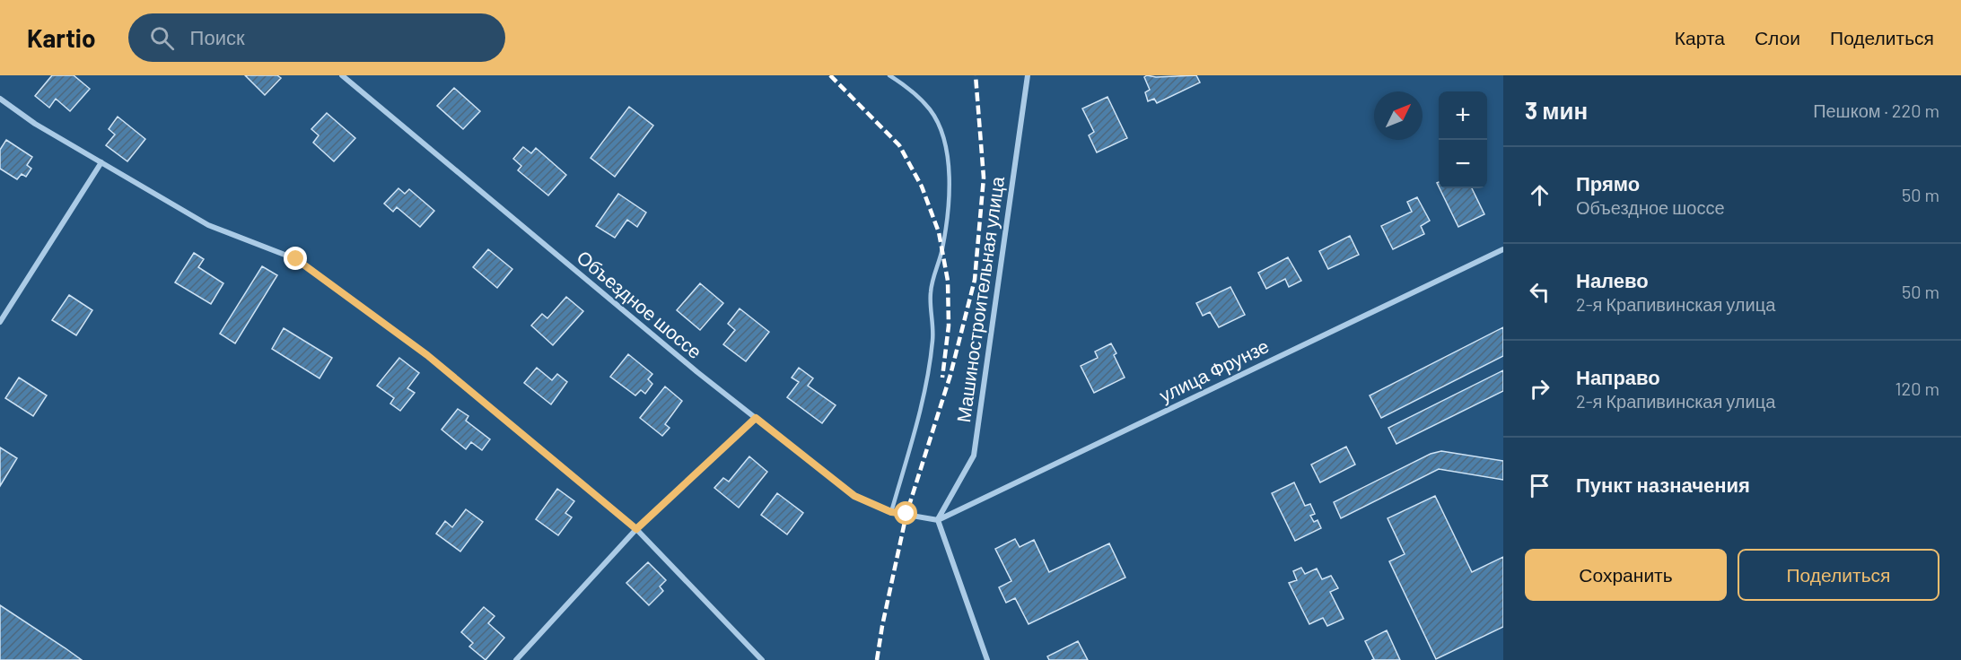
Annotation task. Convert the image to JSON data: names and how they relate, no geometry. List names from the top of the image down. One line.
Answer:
{"streets":{"street":["Машиностроительная улица","Объездное шоссе","улица Фрунзе"]},"crossings":[["Машиностроительная улица","Объездное шоссе"],["Машиностроительная улица","улица Фрунзе"],["Объездное шоссе","улица Фрунзе"]],"north":"top right","page":{"header":"Kartio","search":"Поиск","nav":["Карта","Слои","Поделиться"],"heading":["3 мин","Пешком · 220 m"],"map_buttons":["+","−"],"list":[["Прямо","Объездное шоссе","50 m"],["Налево","2-я Крапивинская улица","50 m"],["Направо","2-я Крапивинская улица","120 m"],"Пункт назначения"],"buttons":["Сохранить","Поделиться"]}}
